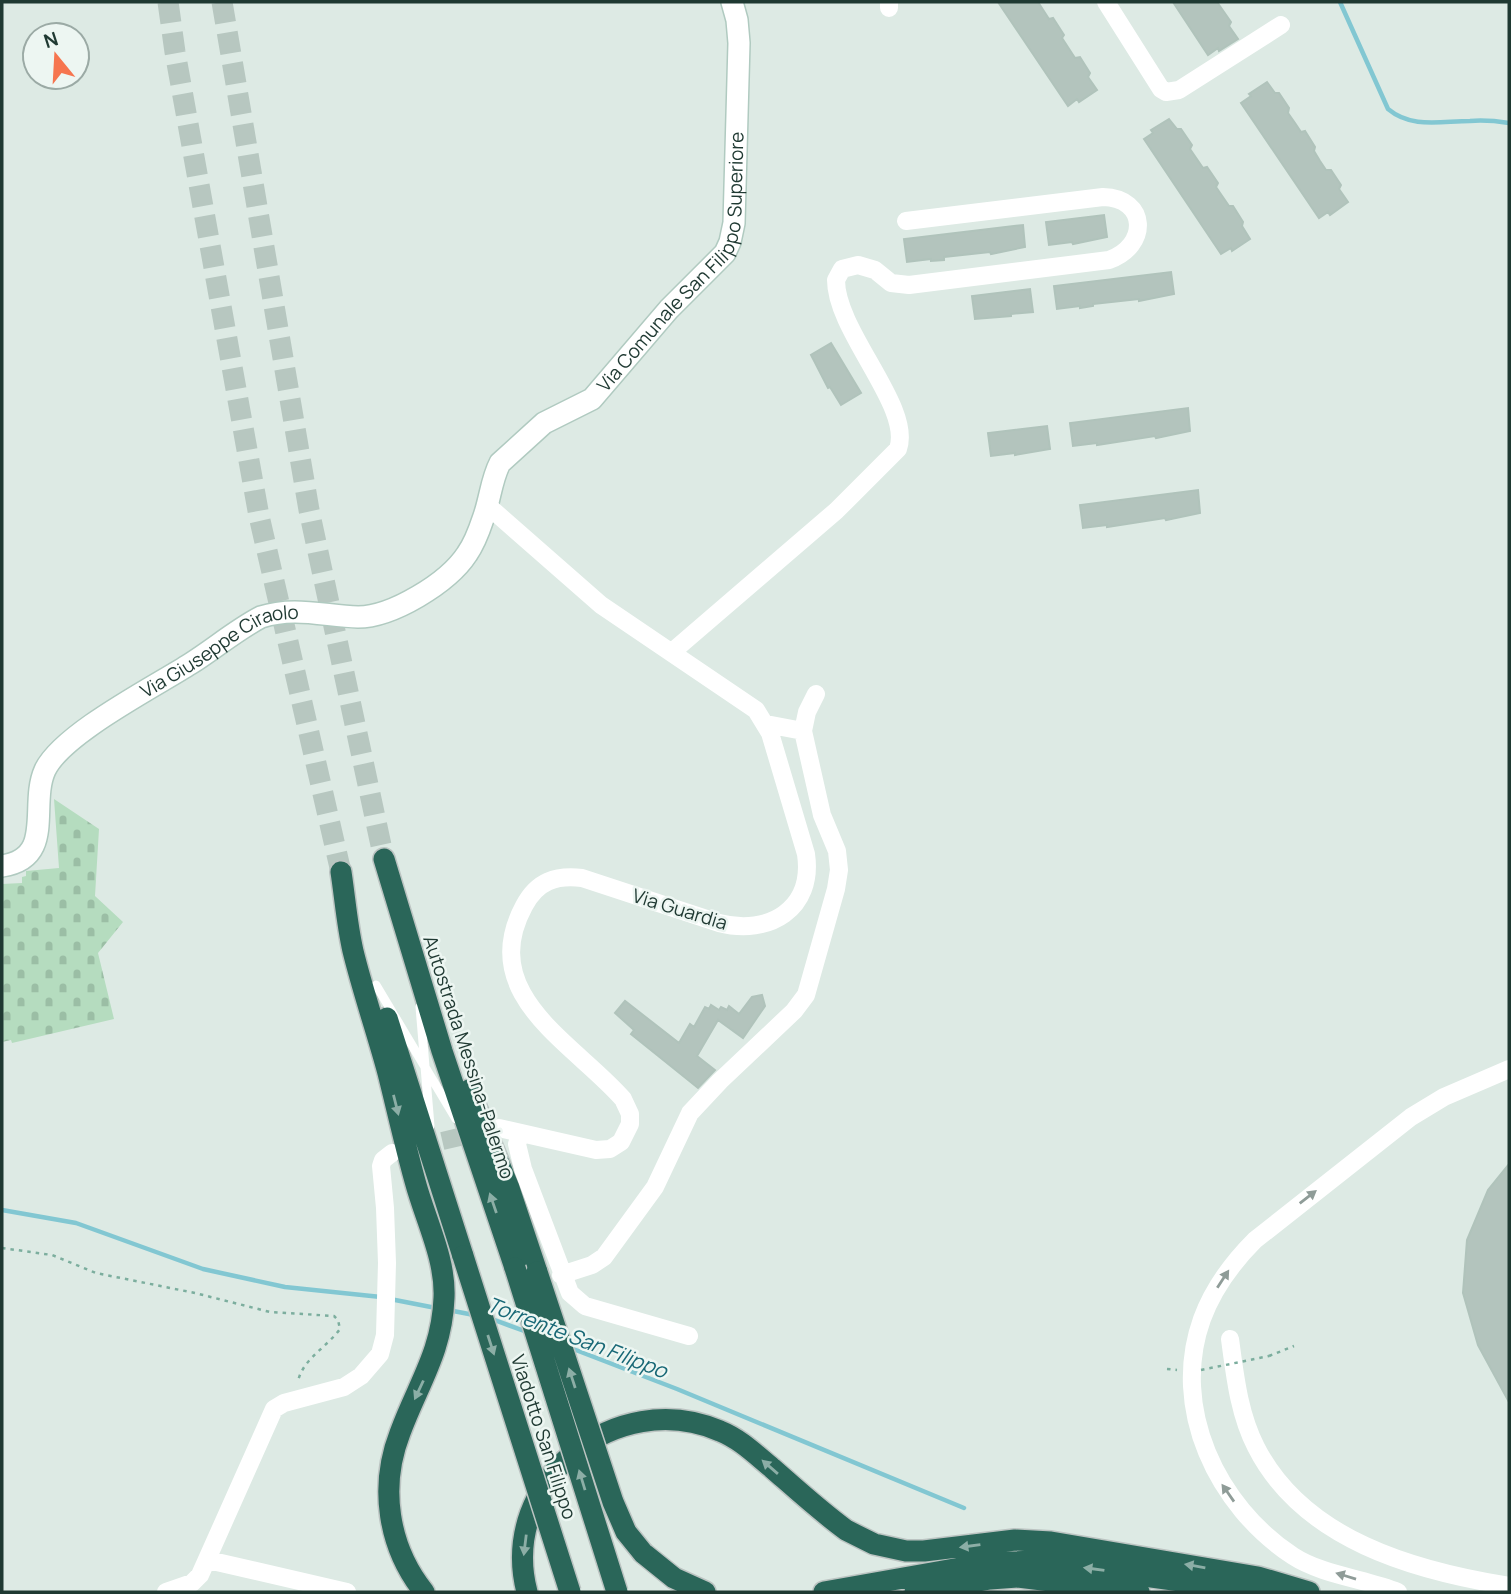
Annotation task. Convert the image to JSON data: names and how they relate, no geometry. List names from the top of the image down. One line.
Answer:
{"streets":{"highway":["Autostrada Messina-Palermo","Viadotto San Filippo"],"street":["Via Comunale San Filippo Superiore","Via Giuseppe Ciraolo","Via Guardia"]},"crossings":[["Via Comunale San Filippo Superiore","Via Giuseppe Ciraolo"],["Via Comunale San Filippo Superiore","Via Guardia"],["Via Giuseppe Ciraolo","Via Guardia"],["Autostrada Messina-Palermo","Viadotto San Filippo"]],"water":["Torrente San Filippo"],"north":"top"}
